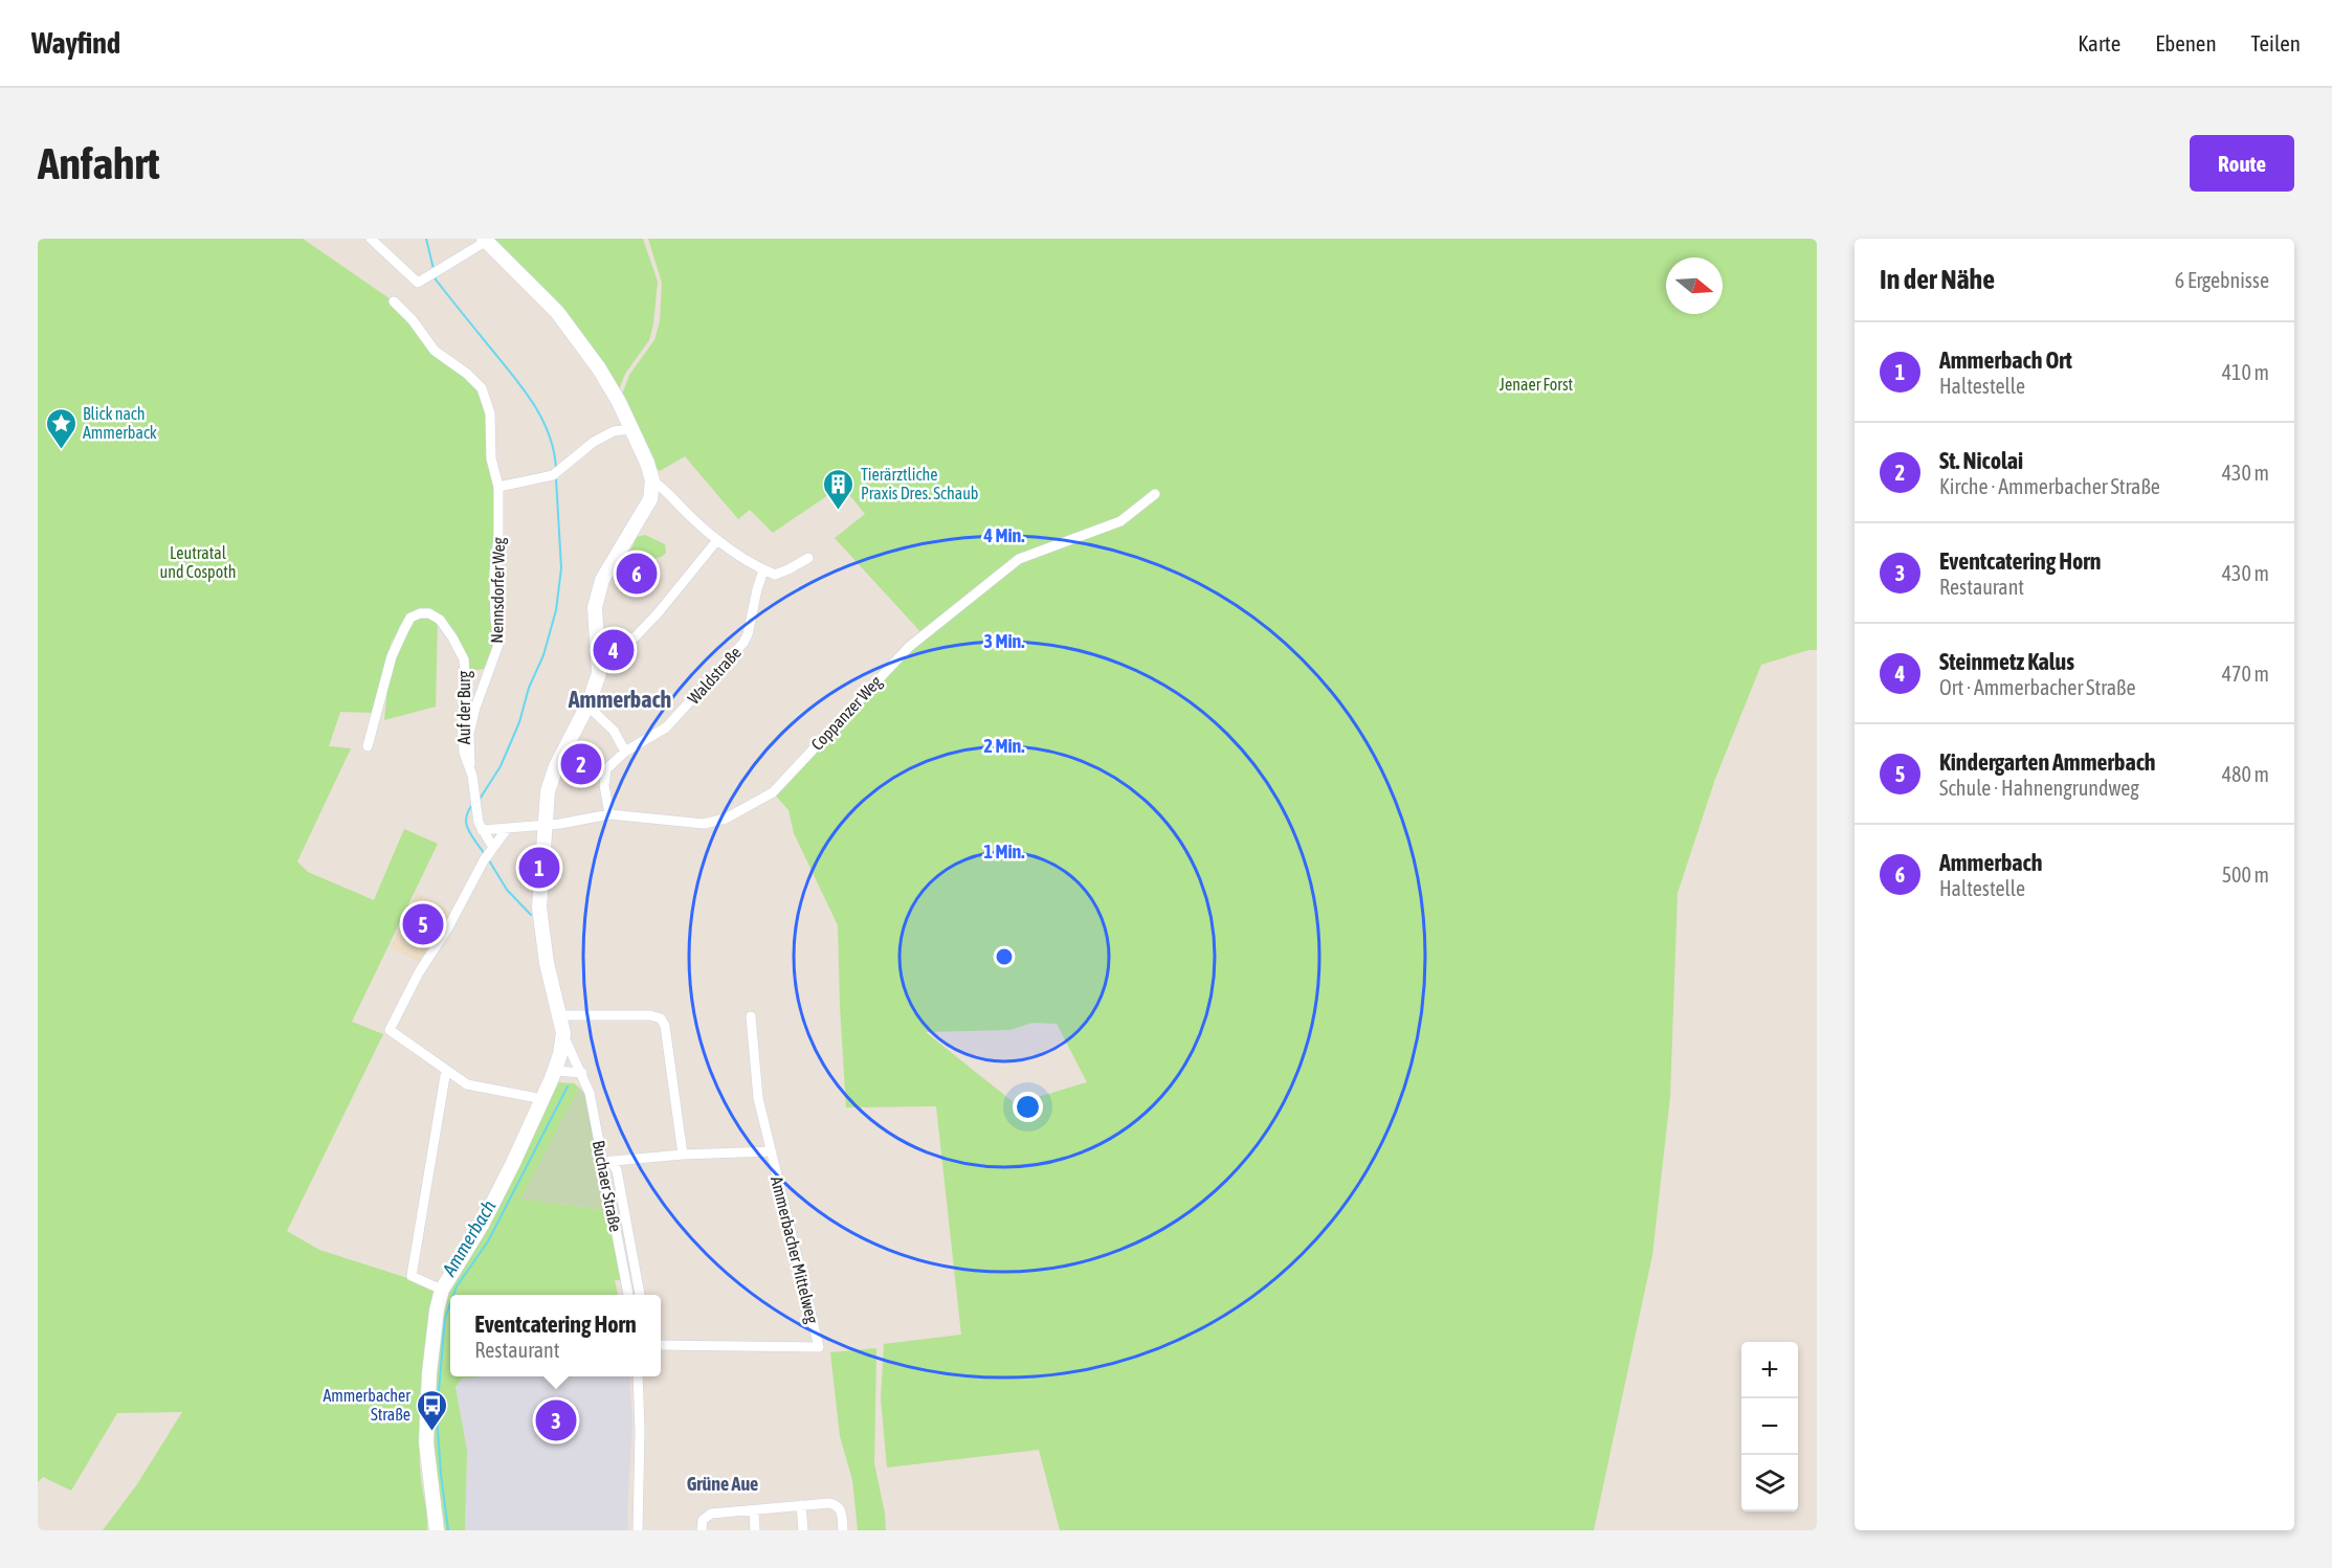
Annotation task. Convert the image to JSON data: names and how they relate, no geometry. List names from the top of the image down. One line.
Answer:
{"streets":{"street":["Nennsdorfer Weg","Waldstraße","Auf der Burg","Coppanzer Weg","Buchaer Straße","Ammerbacher Mittelweg"]},"crossings":[["Nennsdorfer Weg","Auf der Burg"],["Waldstraße","Coppanzer Weg"],["Buchaer Straße","Ammerbacher Mittelweg"]],"districts":["Ammerbach","Grüne Aue"],"water":["Ammerbach"],"parks":["Jenaer Forst","Leutratal und Cospoth"],"places":{"place":["Blick nach Ammerback"],"building":["Tierärztliche Praxis Dres. Schaub"],"bus stop":["Ammerbacher Straße"]},"north":"right","page":{"header":"Wayfind","nav":["Karte","Ebenen","Teilen"],"buttons":"Route","title":"Anfahrt","heading":["In der Nähe","6 Ergebnisse"],"list":[{"mark":"1","name":"Ammerbach Ort","note":"Haltestelle","value":"410 m"},{"mark":"2","name":"St. Nicolai","note":"Kirche · Ammerbacher Straße","value":"430 m"},{"mark":"3","name":"Eventcatering Horn","note":"Restaurant","value":"430 m"},{"mark":"4","name":"Steinmetz Kalus","note":"Ort · Ammerbacher Straße","value":"470 m"},{"mark":"5","name":"Kindergarten Ammerbach","note":"Schule · Hahnengrundweg","value":"480 m"},{"mark":"6","name":"Ammerbach","note":"Haltestelle","value":"500 m"}],"pins":["6","4","2","1","5","3"],"popup":["Eventcatering Horn","Restaurant"],"map_buttons":["+","−"]},"rings":["4 Min.","3 Min.","2 Min.","1 Min."]}
